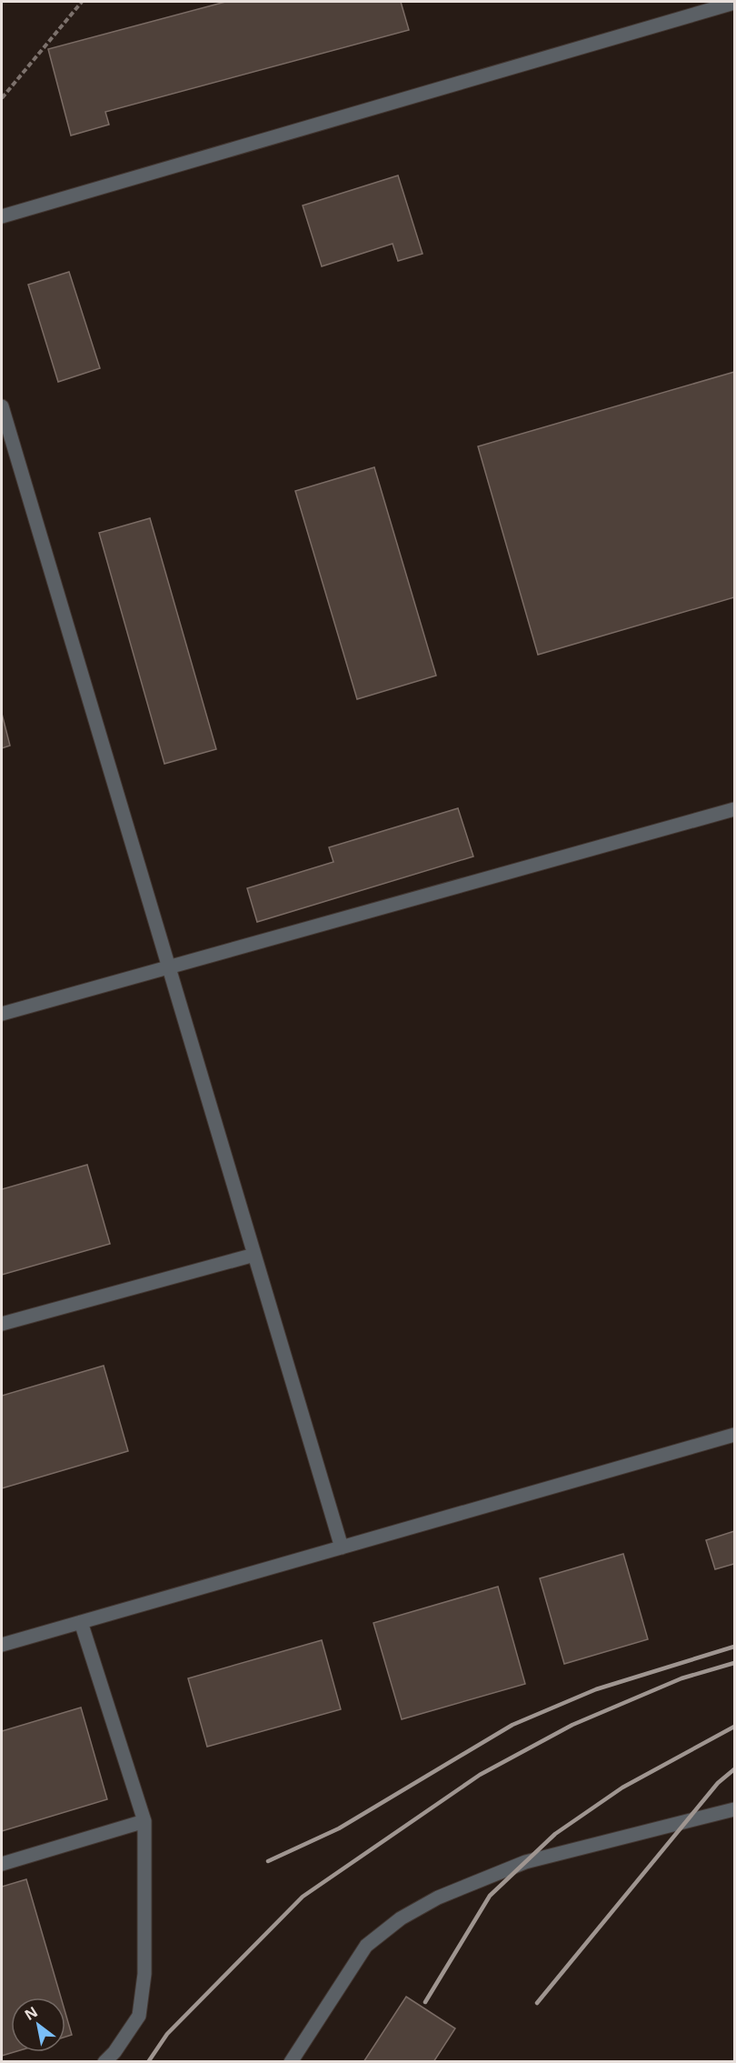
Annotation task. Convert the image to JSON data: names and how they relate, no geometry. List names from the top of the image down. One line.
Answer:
{"north":"top left"}
